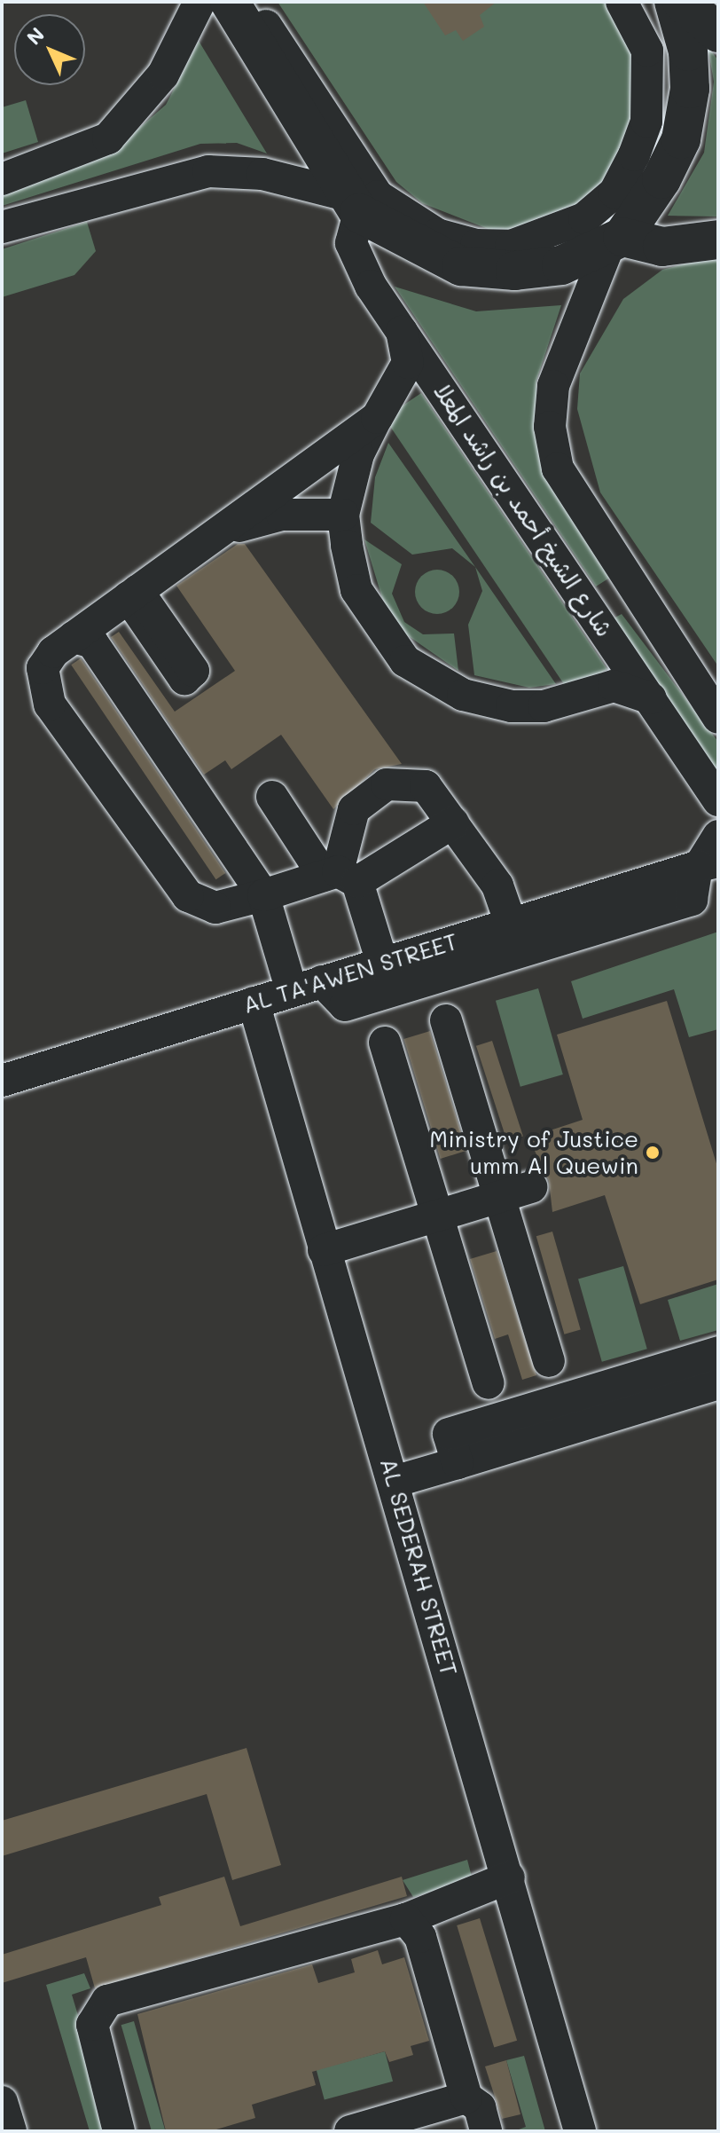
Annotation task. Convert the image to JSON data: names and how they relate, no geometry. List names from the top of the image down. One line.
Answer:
{"streets":{"street":["شارع الشيخ أحمد بن راشد المعلا","AL TA'AWEN STREET","AL SEDERAH STREET"]},"crossings":[["AL TA'AWEN STREET","AL SEDERAH STREET"]],"places":["Ministry of Justice umm Al Quewin"],"north":"top left"}
